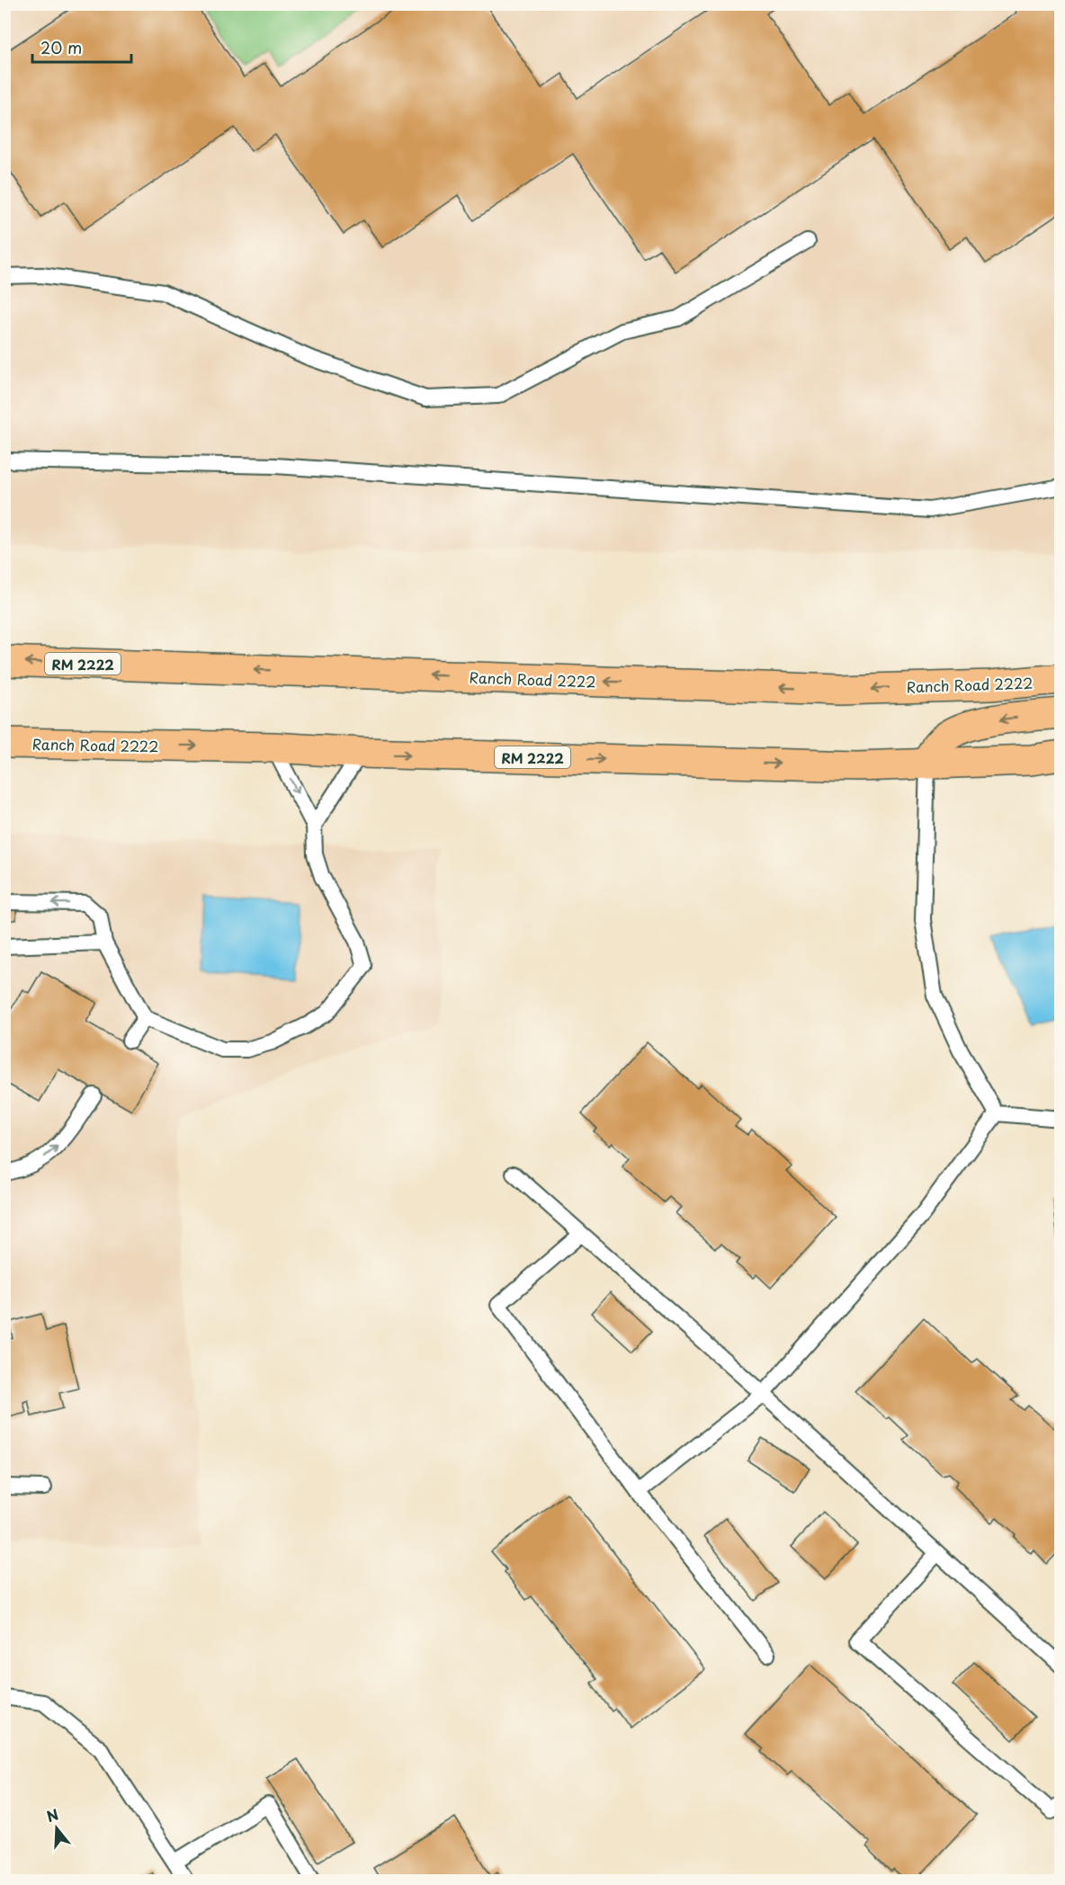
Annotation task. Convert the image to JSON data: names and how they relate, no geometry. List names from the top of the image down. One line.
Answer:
{"streets":{"main road":["RM 2222","Ranch Road 2222"]},"scale_bar":"20 m","north":"top"}
